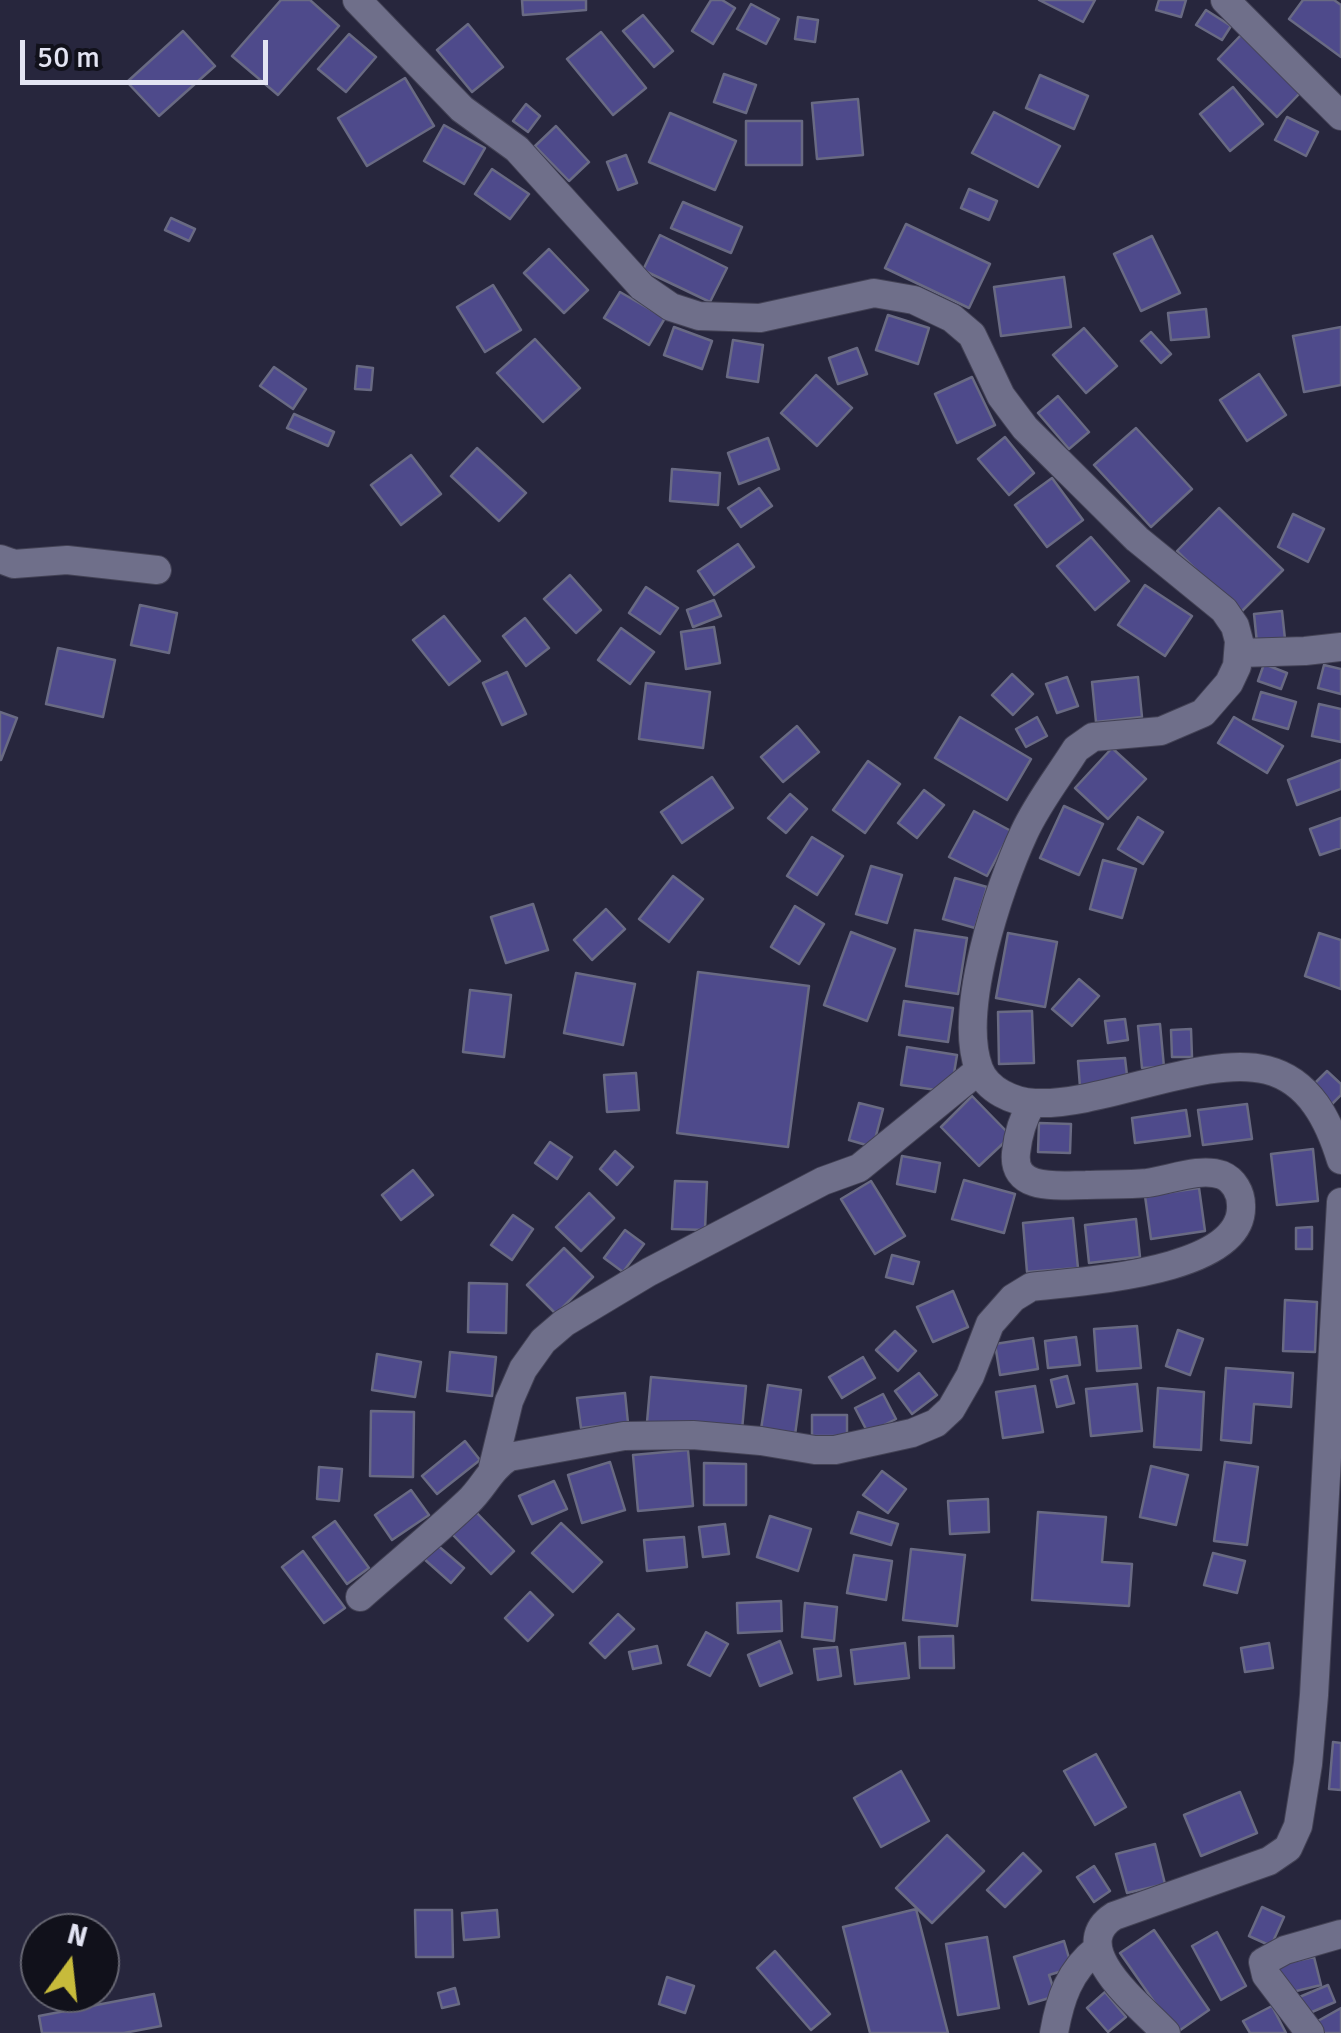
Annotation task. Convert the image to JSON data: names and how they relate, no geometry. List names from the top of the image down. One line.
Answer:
{"scale_bar":"50 m","north":"top"}
